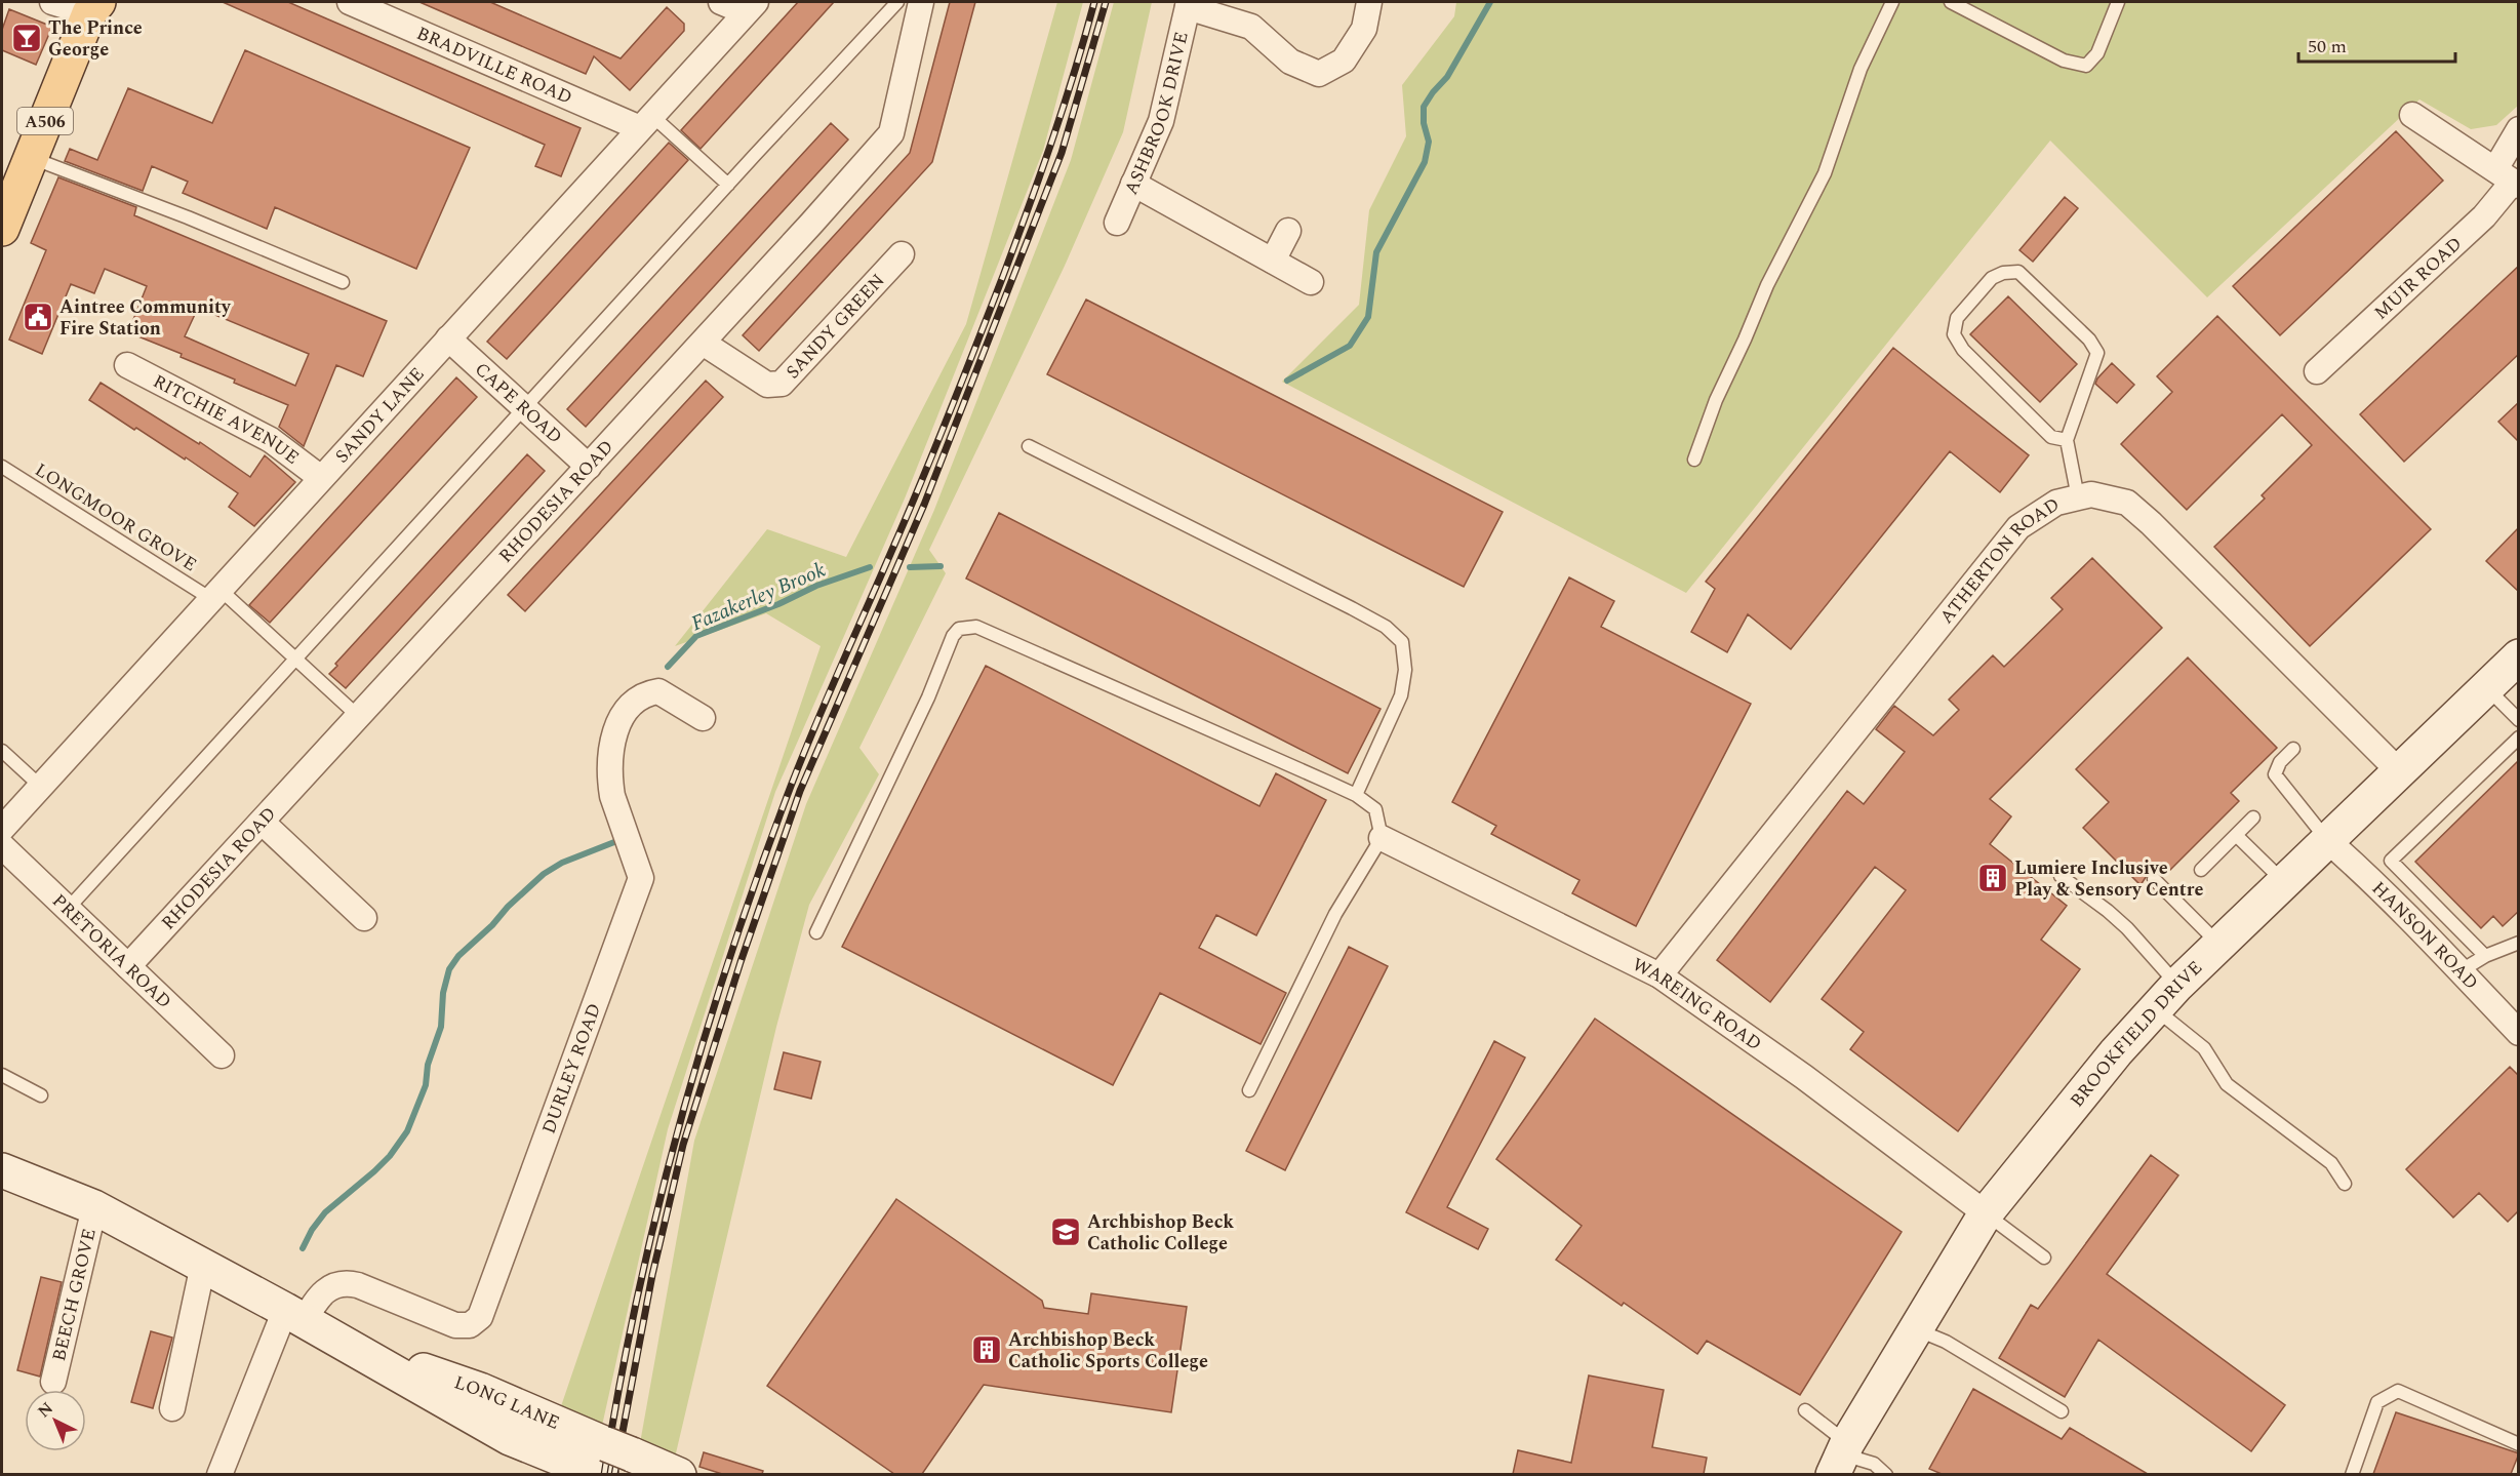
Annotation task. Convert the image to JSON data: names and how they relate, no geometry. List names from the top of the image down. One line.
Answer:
{"streets":{"main road":["A506"],"street":["BRADVILLE ROAD","ASHBROOK DRIVE","MUIR ROAD","SANDY GREEN","CAPE ROAD","SANDY LANE","RITCHIE AVENUE","RHODESIA ROAD","ATHERTON ROAD","HANSON ROAD","PRETORIA ROAD","WAREING ROAD","BROOKFIELD DRIVE","DURLEY ROAD","BEECH GROVE","LONG LANE"],"lane":["LONGMOOR GROVE"]},"crossings":[["BRADVILLE ROAD","SANDY LANE"],["SANDY GREEN","RHODESIA ROAD"],["CAPE ROAD","SANDY LANE"],["CAPE ROAD","RHODESIA ROAD"],["SANDY LANE","RITCHIE AVENUE"],["SANDY LANE","LONGMOOR GROVE"],["RHODESIA ROAD","LONGMOOR GROVE"],["RHODESIA ROAD","PRETORIA ROAD"],["ATHERTON ROAD","WAREING ROAD"],["ATHERTON ROAD","BROOKFIELD DRIVE"],["HANSON ROAD","BROOKFIELD DRIVE"],["WAREING ROAD","BROOKFIELD DRIVE"],["DURLEY ROAD","LONG LANE"],["BEECH GROVE","LONG LANE"]],"water":["Fazakerley Brook"],"places":{"bar":["The Prince George"],"public building":["Aintree Community Fire Station"],"building":["Lumiere Inclusive Play & Sensory Centre","Archbishop Beck Catholic Sports College"],"school or university":["Archbishop Beck Catholic College"]},"scale_bar":"50 m","north":"top left"}
